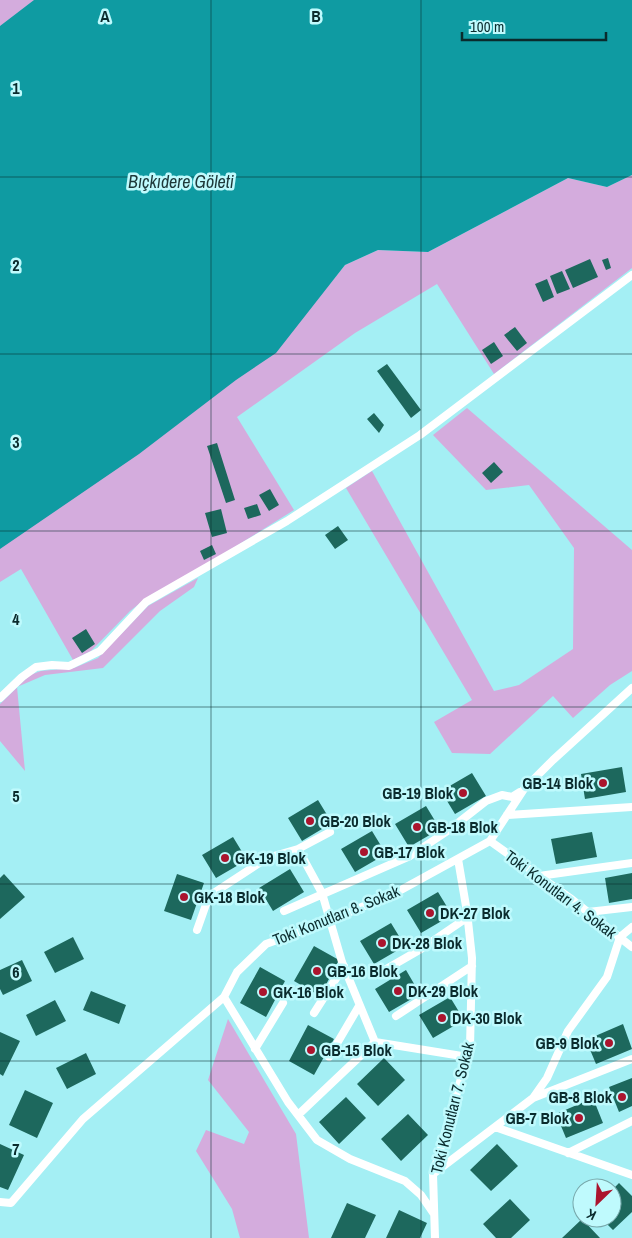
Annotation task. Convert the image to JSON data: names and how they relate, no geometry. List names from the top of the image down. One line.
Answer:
{"streets":{"street":["Toki Konutları 4. Sokak","Toki Konutları 8. Sokak","Toki Konutları 7. Sokak"]},"crossings":[["Toki Konutları 4. Sokak","Toki Konutları 8. Sokak"],["Toki Konutları 8. Sokak","Toki Konutları 7. Sokak"]],"water":["Bıçkıdere Göleti"],"places":["GB-14 Blok","GB-19 Blok","GB-20 Blok","GB-18 Blok","GB-17 Blok","GK-19 Blok","GK-18 Blok","DK-27 Blok","DK-28 Blok","GB-16 Blok","DK-29 Blok","GK-16 Blok","DK-30 Blok","GB-9 Blok","GB-15 Blok","GB-8 Blok","GB-7 Blok"],"scale_bar":"100 m","north":"bottom left","grid":{"columns":["A","B"],"rows":["1","2","3","4","5","6","7"]}}
